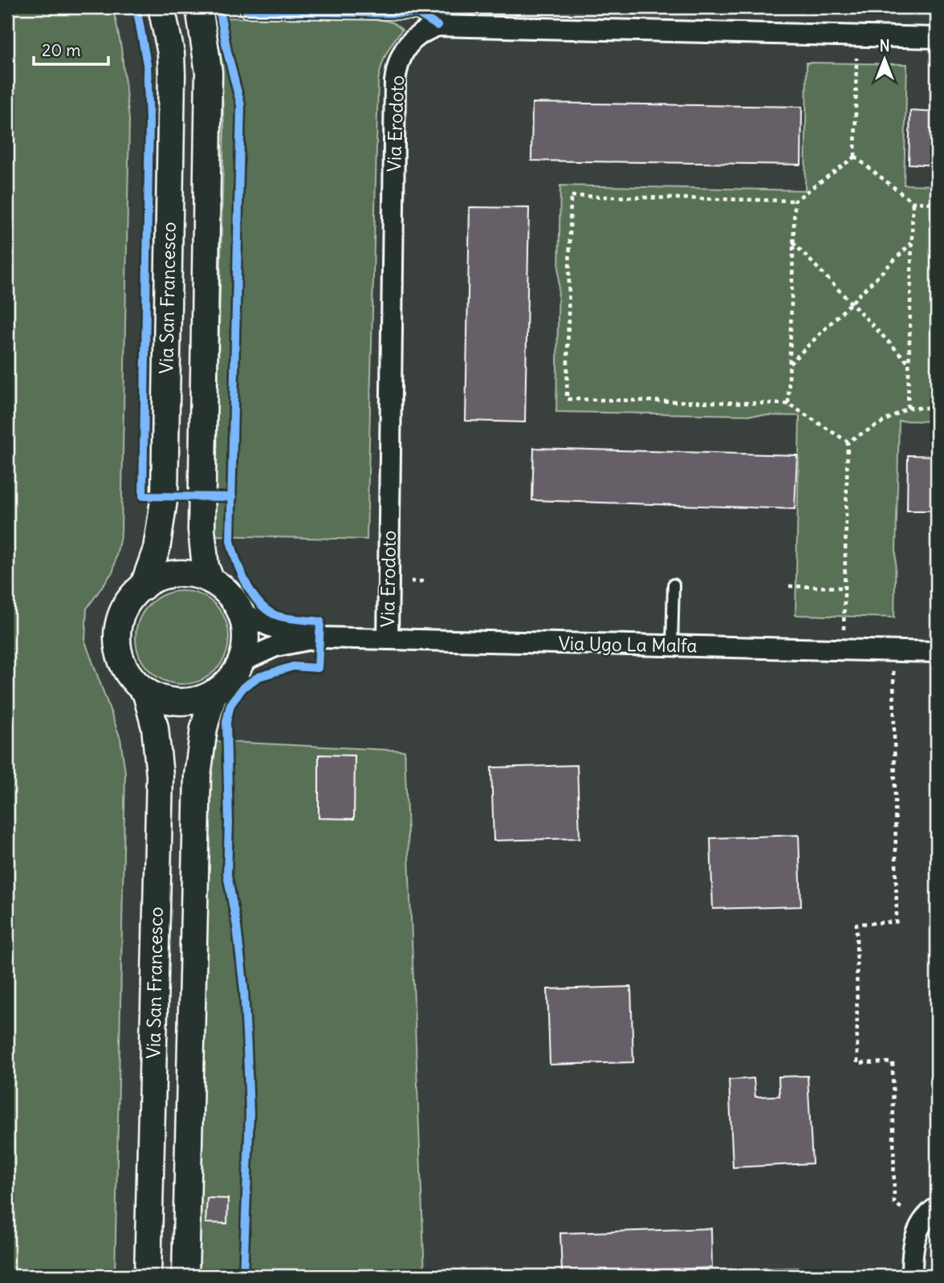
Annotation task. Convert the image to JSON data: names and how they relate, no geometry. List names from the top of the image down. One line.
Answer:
{"streets":{"street":["Via Erodoto","Via San Francesco","Via Ugo La Malfa"]},"crossings":[["Via Erodoto","Via Ugo La Malfa"],["Via San Francesco","Via Ugo La Malfa"]],"scale_bar":"20 m","north":"top"}
